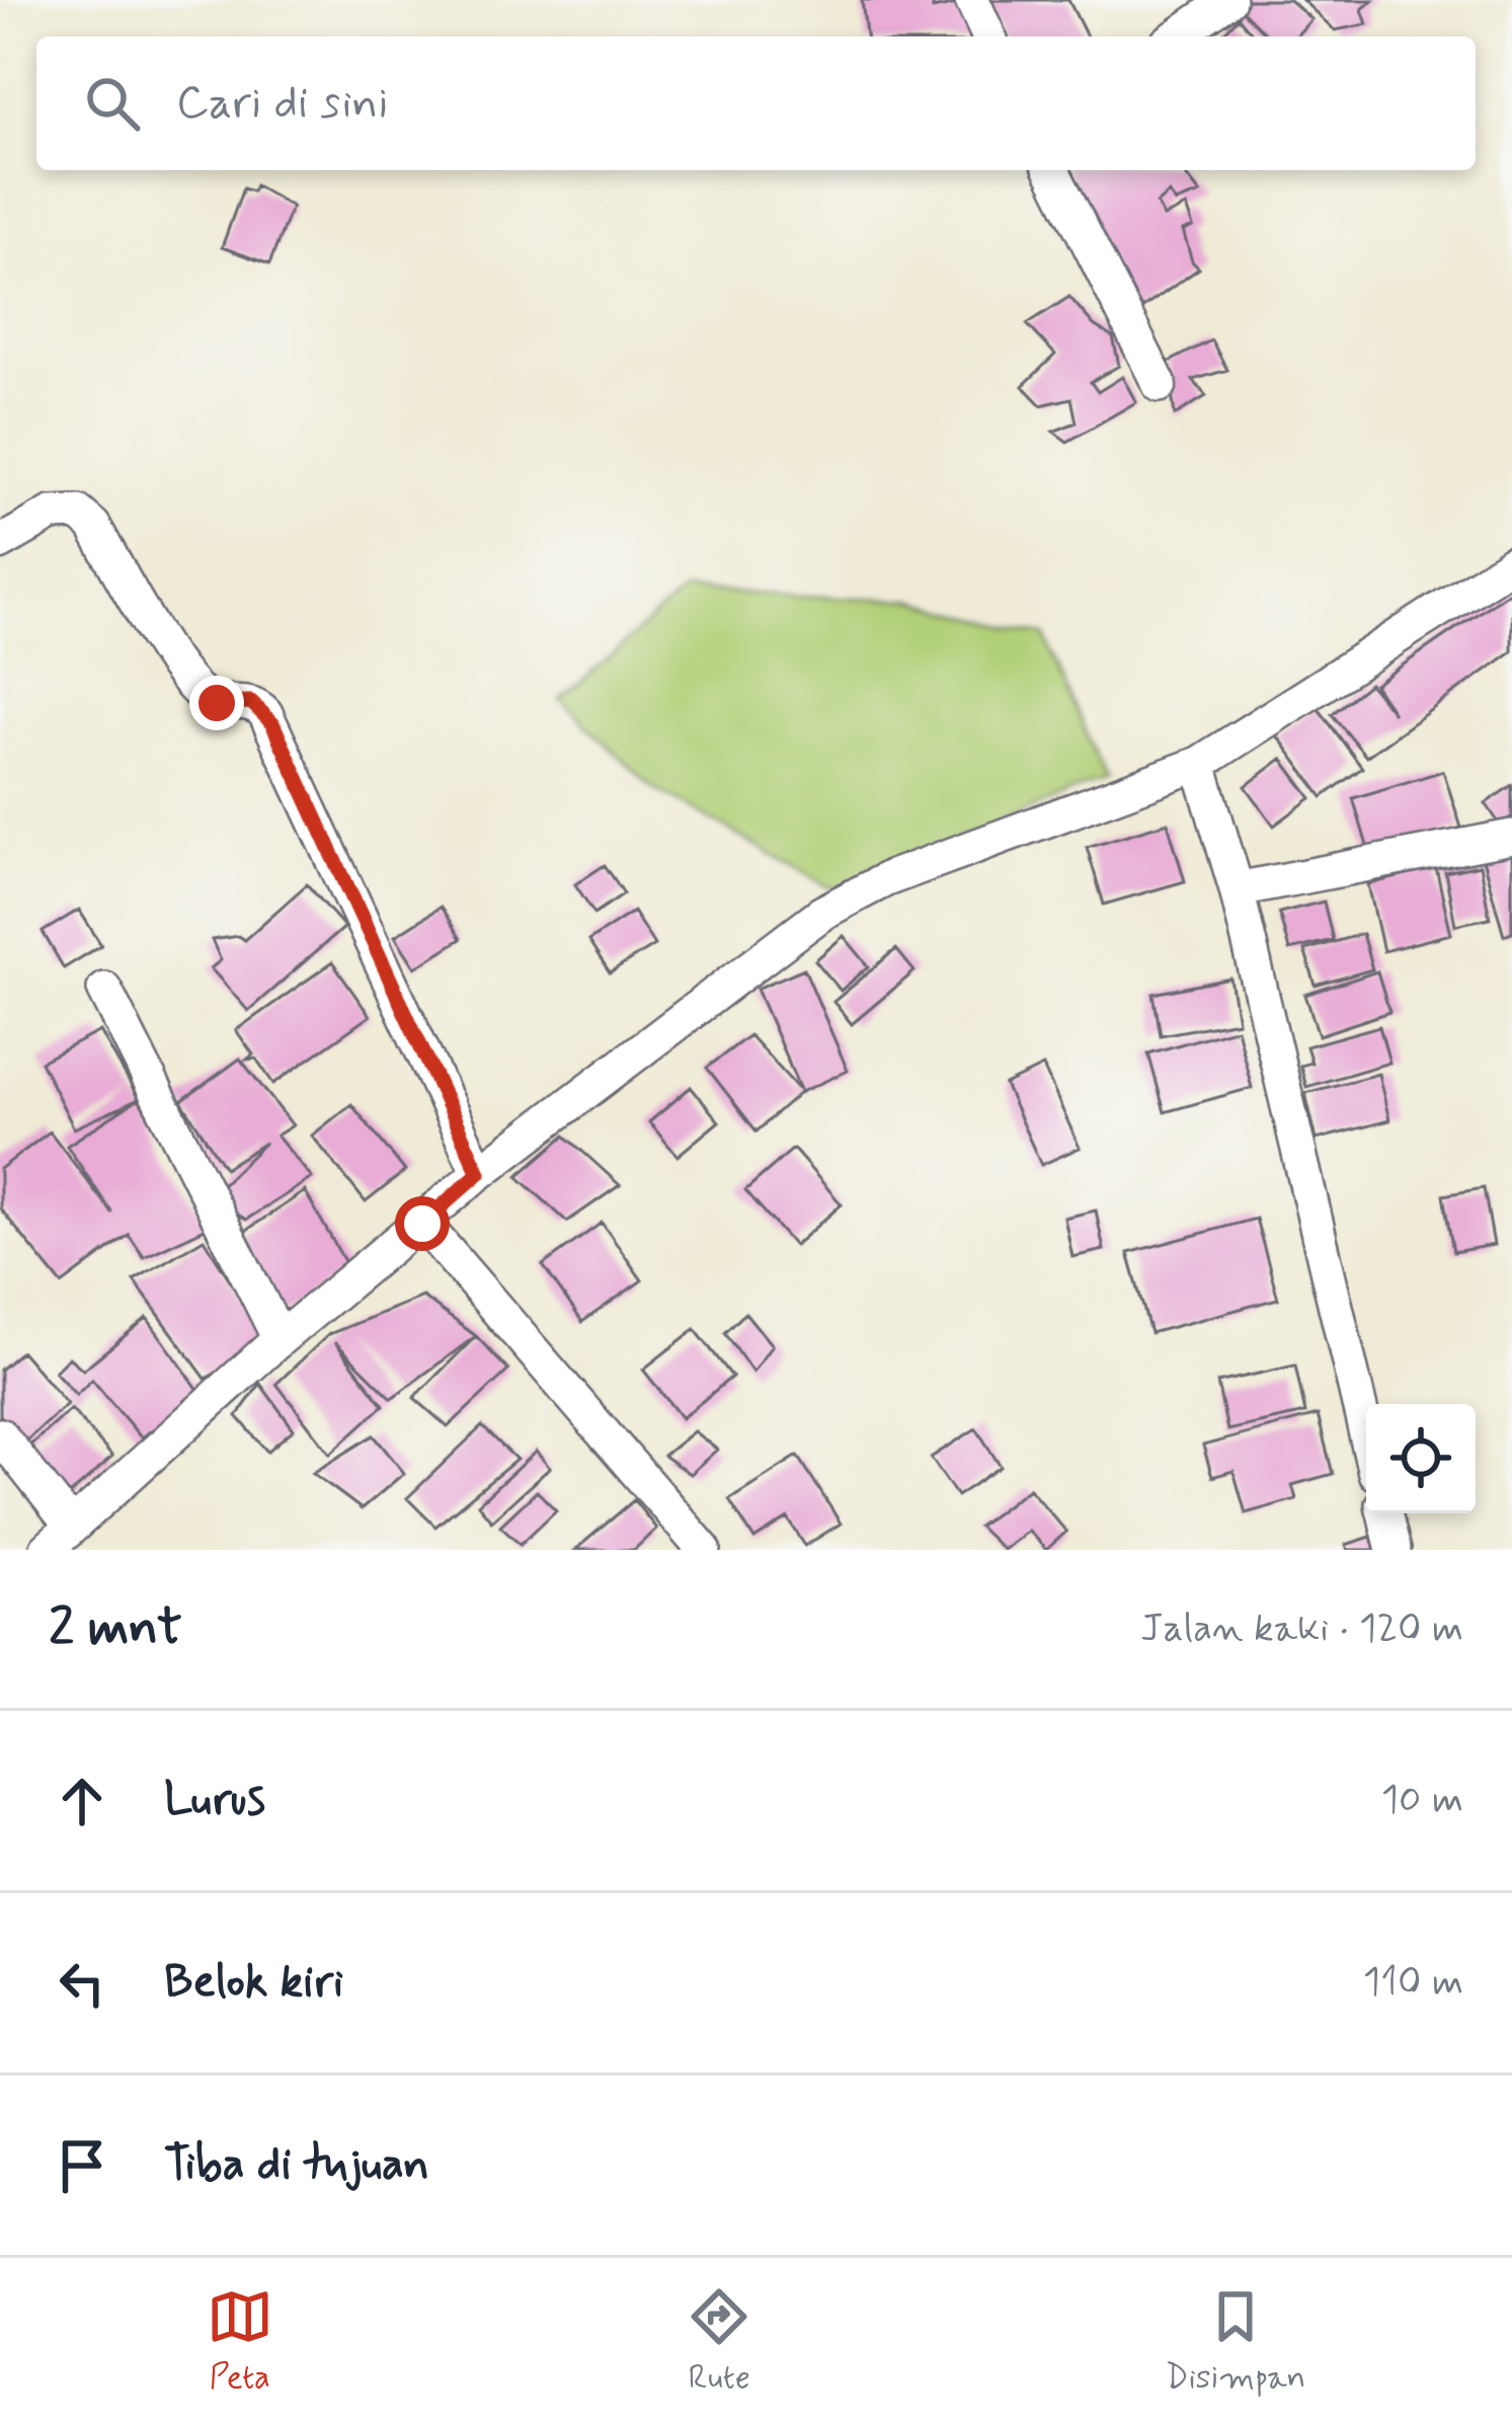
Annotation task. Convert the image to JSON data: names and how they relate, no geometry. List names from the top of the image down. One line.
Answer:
{"page":{"search":"Cari di sini","heading":["2 mnt","Jalan kaki · 120 m"],"list":[["Lurus","10 m"],["Belok kiri","110 m"],"Tiba di tujuan"],"nav":["Peta","Rute","Disimpan"]}}
